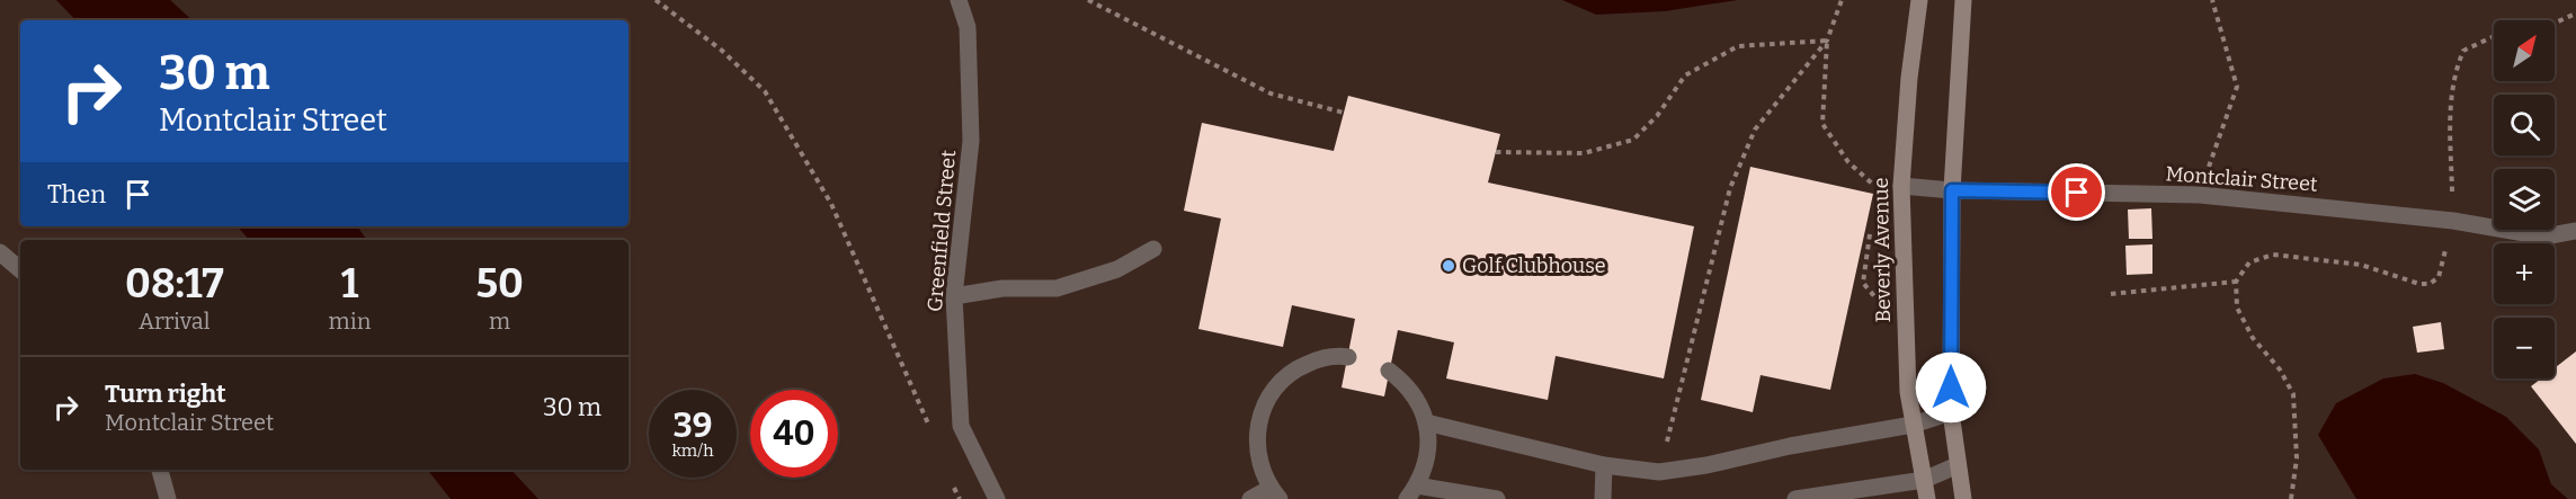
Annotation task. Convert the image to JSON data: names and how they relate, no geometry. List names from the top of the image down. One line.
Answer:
{"streets":{"street":["Montclair Street","Greenfield Street","Beverly Avenue"]},"crossings":[["Montclair Street","Beverly Avenue"]],"places":["Golf Clubhouse"],"north":"top right","page":{"map_buttons":["+","−"],"turn":["30 m","Montclair Street"],"then":"Then","eta":["08:17","Arrival","1","min","50","m"],"list":[{"name":"Turn right","note":"Montclair Street","value":"30 m"}],"speed":"39 km/h","limit":"40"}}
